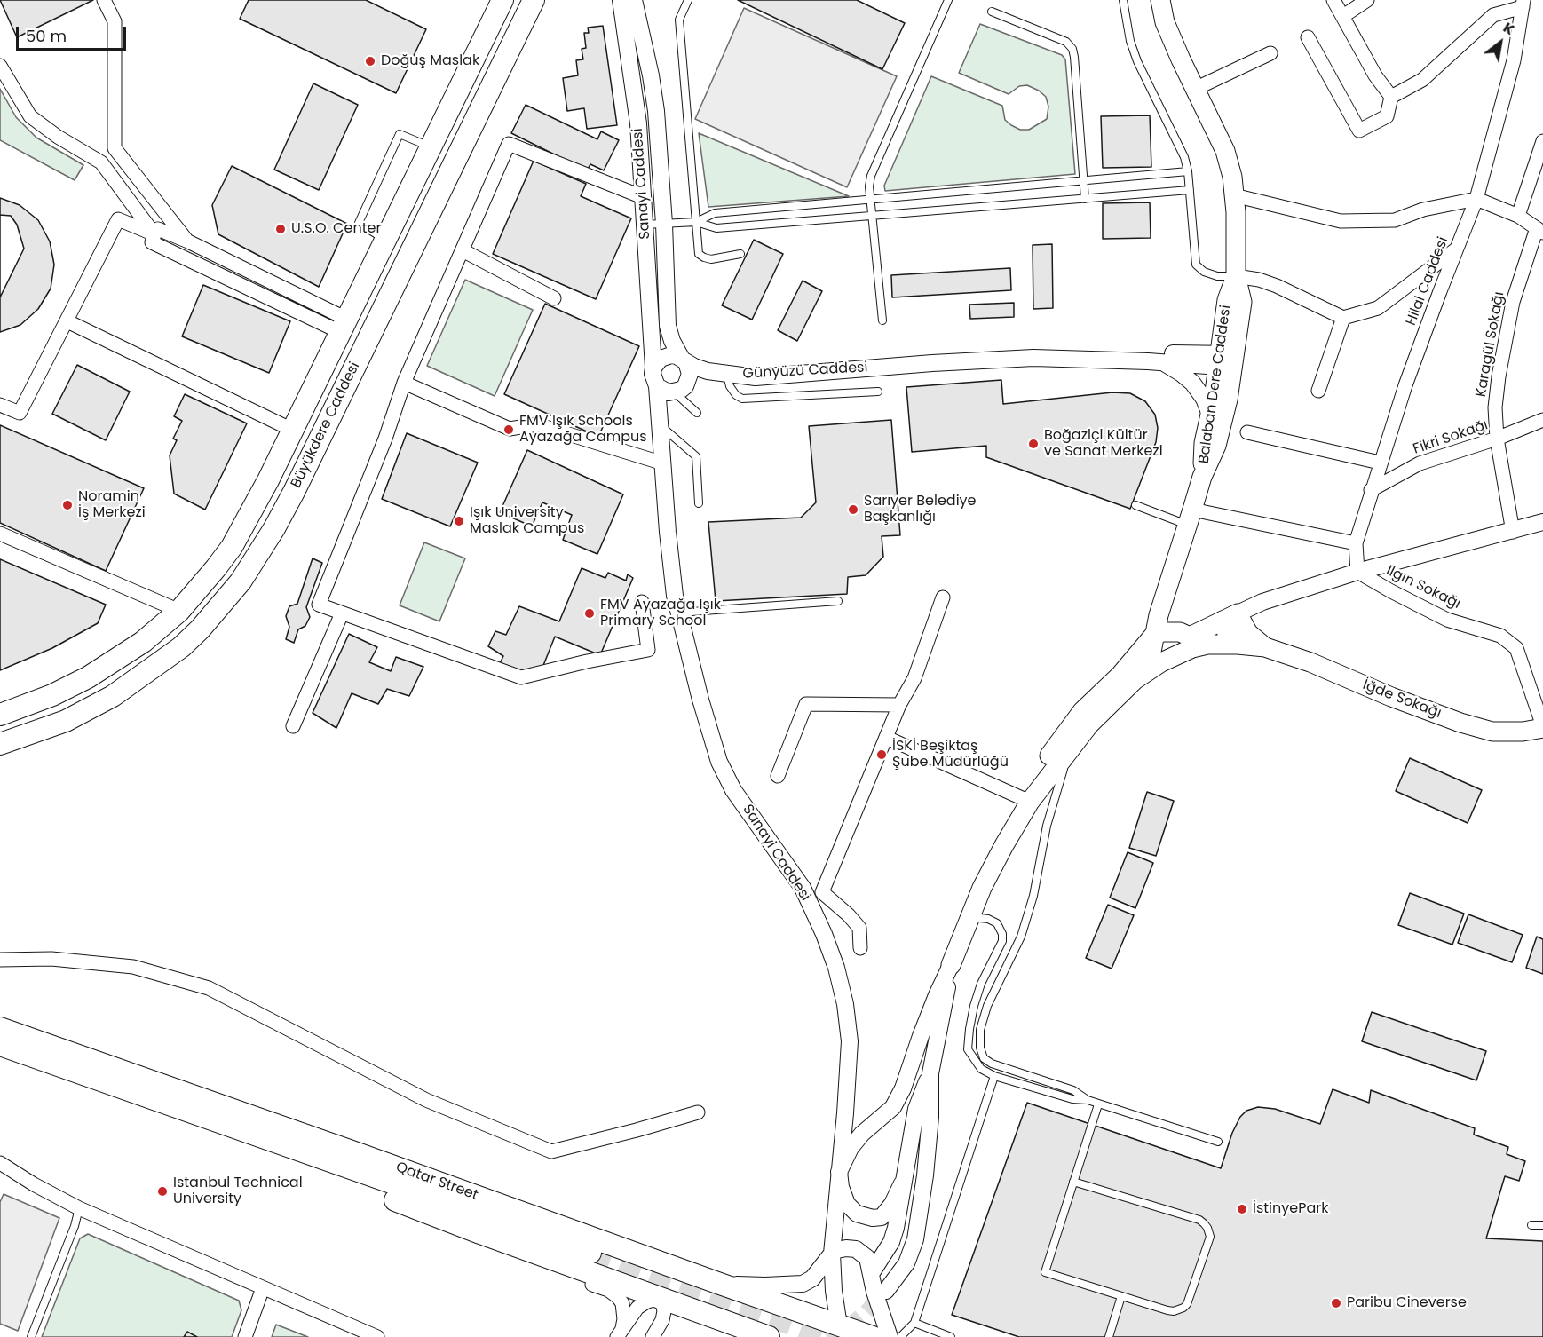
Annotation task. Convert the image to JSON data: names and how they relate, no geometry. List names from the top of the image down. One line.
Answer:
{"streets":{"main road":["Balaban Dere Caddesi","Büyükdere Caddesi","İğde Sokağı","Qatar Street"],"street":["Sanayi Caddesi","Hilal Caddesi","Karagül Sokağı","Günyüzü Caddesi","Fikri Sokağı","Ilgın Sokağı"]},"crossings":[["Sanayi Caddesi","Qatar Street"],["Hilal Caddesi","Fikri Sokağı"],["Hilal Caddesi","Ilgın Sokağı"],["Karagül Sokağı","Fikri Sokağı"],["Günyüzü Caddesi","Balaban Dere Caddesi"],["Ilgın Sokağı","İğde Sokağı"]],"places":["Doğuş Maslak","U.S.O. Center","FMV Işık Schools Ayazağa Campus","Boğaziçi Kültür ve Sanat Merkezi","Noramin İş Merkezi","Sarıyer Belediye Başkanlığı","Işık University Maslak Campus","FMV Ayazağa Işık Primary School","İSKİ Beşiktaş Şube Müdürlüğü","Istanbul Technical University","İstinyePark","Paribu Cineverse"],"scale_bar":"50 m","north":"top right"}
